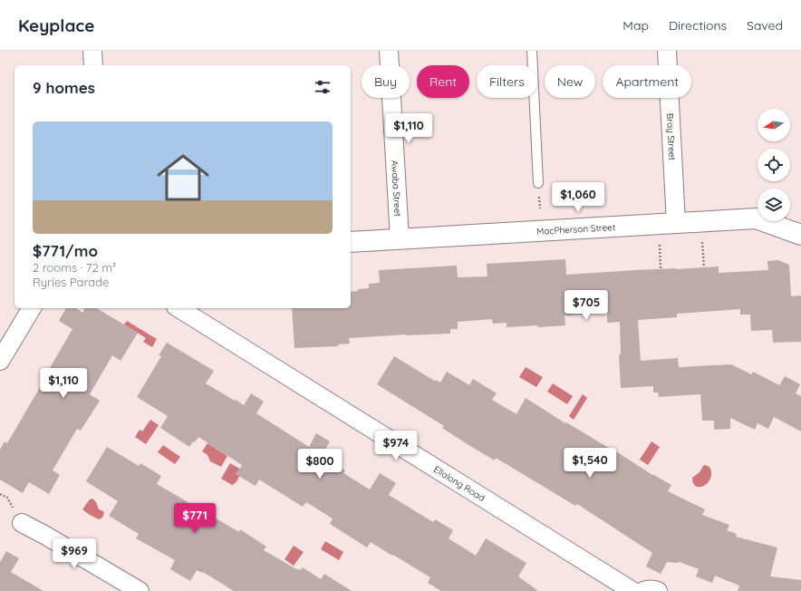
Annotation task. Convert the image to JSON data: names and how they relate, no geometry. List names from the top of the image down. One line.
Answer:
{"streets":{"street":["Bray Street","Awaba Street","MacPherson Street","Ellalong Road"]},"crossings":[["Bray Street","MacPherson Street"],["Awaba Street","MacPherson Street"]],"north":"left","page":{"header":"Keyplace","nav":["Map","Directions","Saved"],"chip":["Buy","Rent","Filters","New","Apartment"],"heading":"9 homes","list":[{"name":"$771/mo","note":"2 rooms · 72 m² · Ryries Parade"}],"price":["$1,110","$1,060","$705","$1,110","$974","$1,540","$800","$771","$969"]}}
